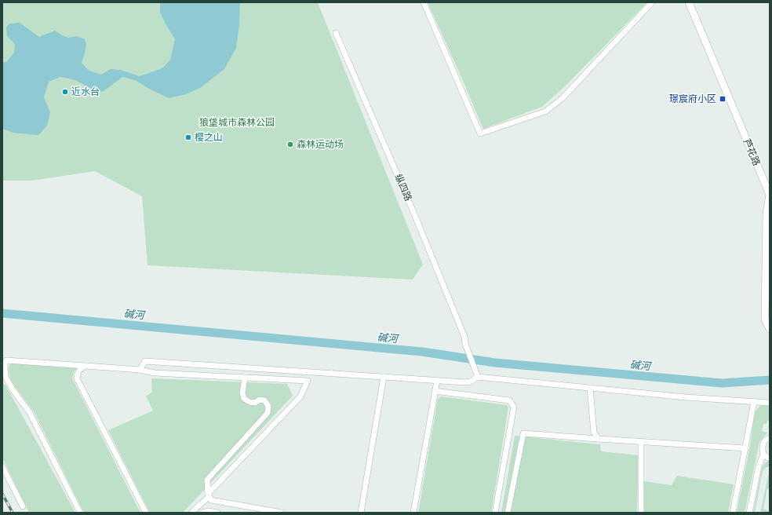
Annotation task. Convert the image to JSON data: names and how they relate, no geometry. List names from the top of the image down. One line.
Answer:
{"streets":{"street":["芦花路","纵四路"]},"water":["碱河"],"parks":["狼垡城市森林公园"],"places":{"other":["近水台","樱之山","森林运动场"],"transit":["璟宸府小区"]}}
